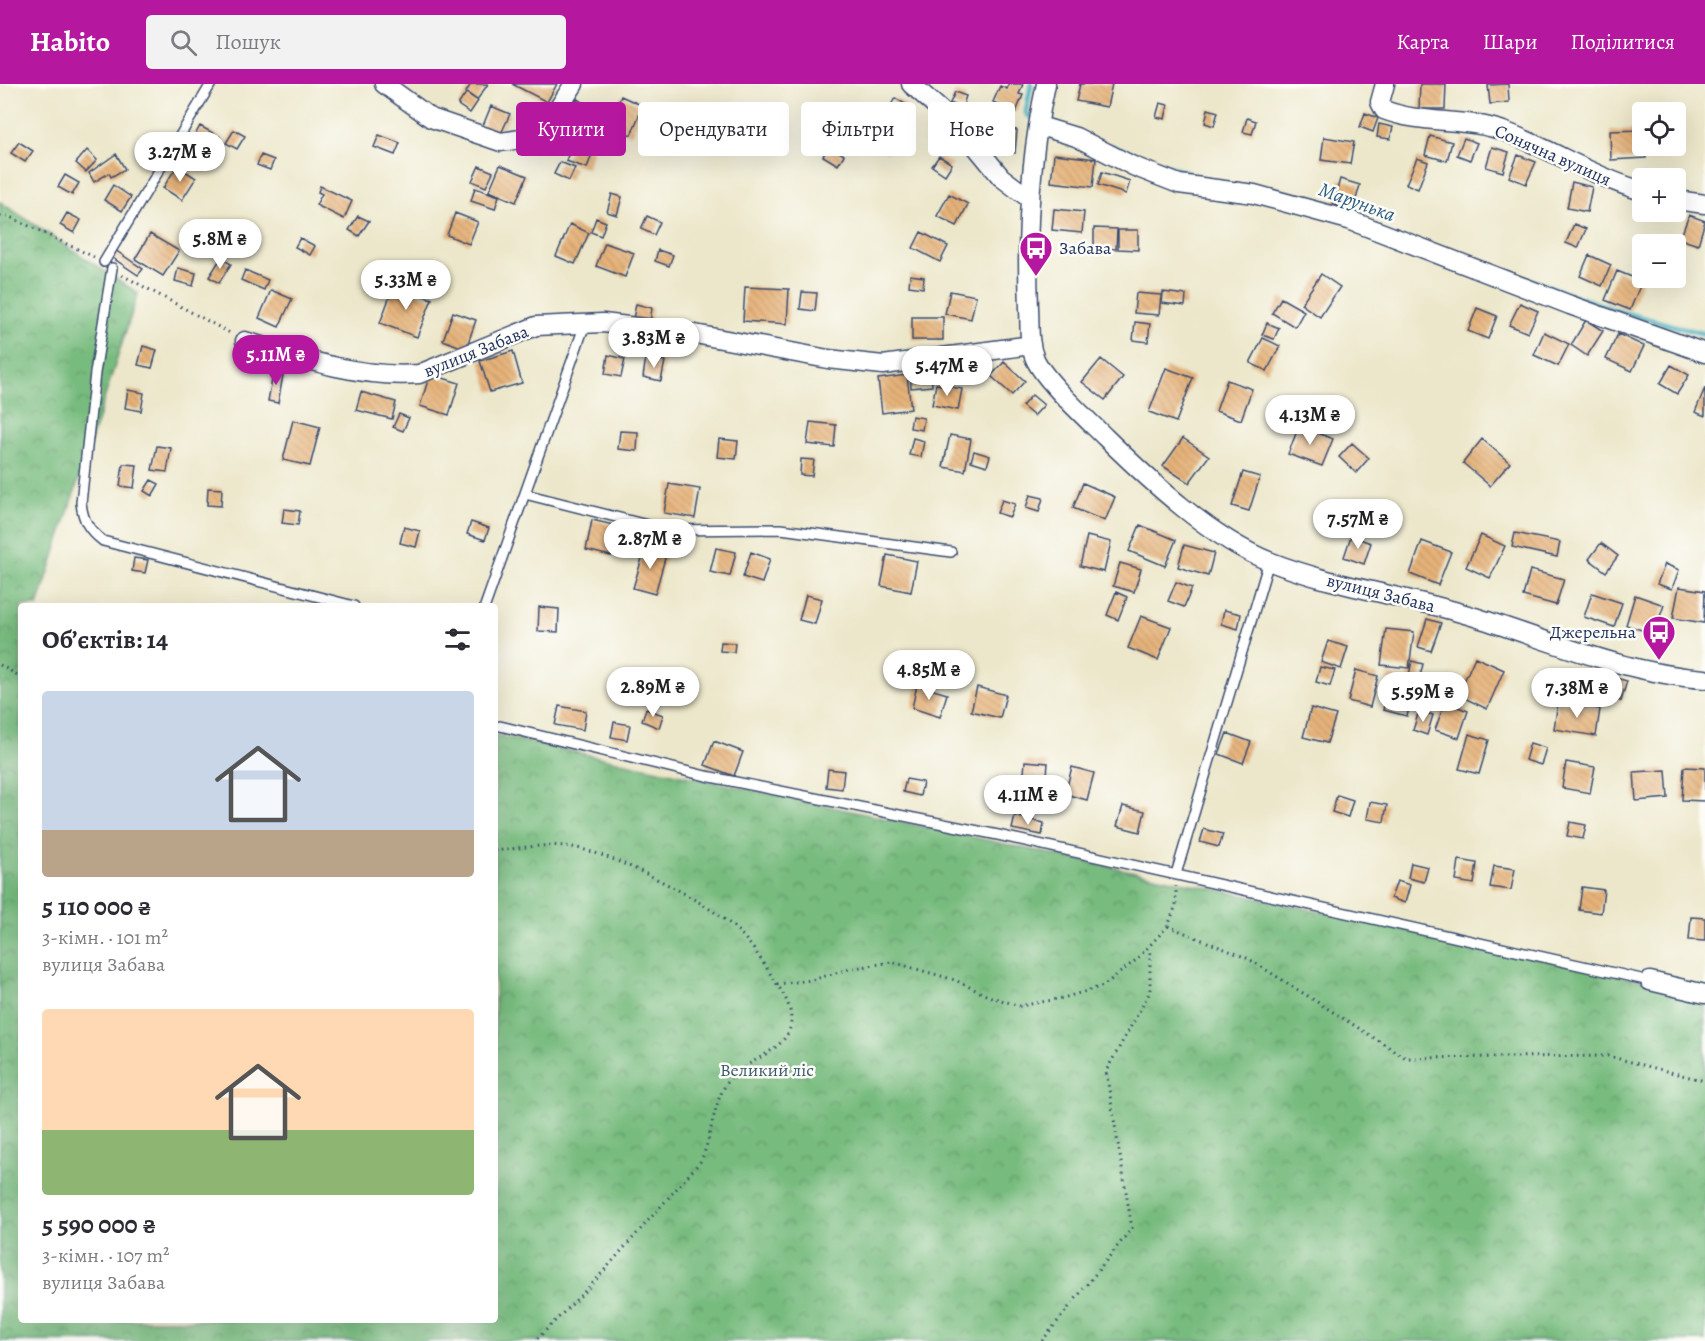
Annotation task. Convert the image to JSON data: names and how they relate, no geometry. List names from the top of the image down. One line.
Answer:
{"streets":{"street":["Сонячна вулиця","вулиця Забава"]},"water":["Марунька"],"parks":["Великий ліс"],"places":{"bus stop":["Забава","Джерельна"]},"page":{"header":"Habito","search":"Пошук","nav":["Карта","Шари","Поділитися"],"map_buttons":["+","−"],"chip":["Купити","Орендувати","Фільтри","Нове"],"price":["3.27M ₴","5.8M ₴","5.33M ₴","3.83M ₴","5.11M ₴","5.47M ₴","4.13M ₴","7.57M ₴","2.87M ₴","4.85M ₴","2.89M ₴","7.38M ₴","5.59M ₴","4.11M ₴"],"heading":"Об’єктів: 14","list":[{"name":"5 110 000 ₴","note":"3-кімн. · 101 m² · вулиця Забава"},{"name":"5 590 000 ₴","note":"3-кімн. · 107 m² · вулиця Забава"}]}}
